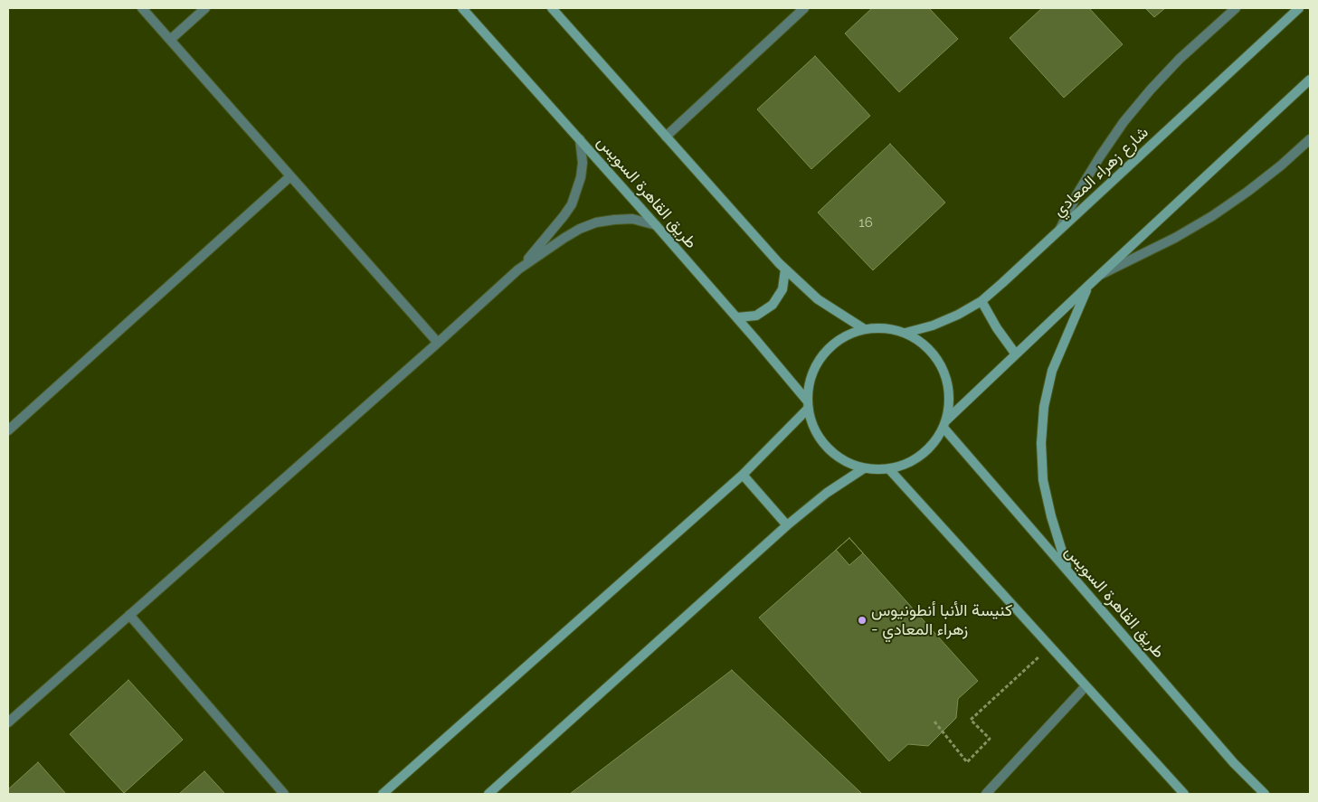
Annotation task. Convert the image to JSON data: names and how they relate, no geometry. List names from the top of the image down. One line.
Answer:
{"streets":{"main road":["شارع زهراء المعادي","طريق القاهرة السويس"]},"crossings":[["شارع زهراء المعادي","طريق القاهرة السويس"]],"places":["كنيسة الأنبا أنطونيوس - زهراء المعادي"],"house_numbers":["16"]}
